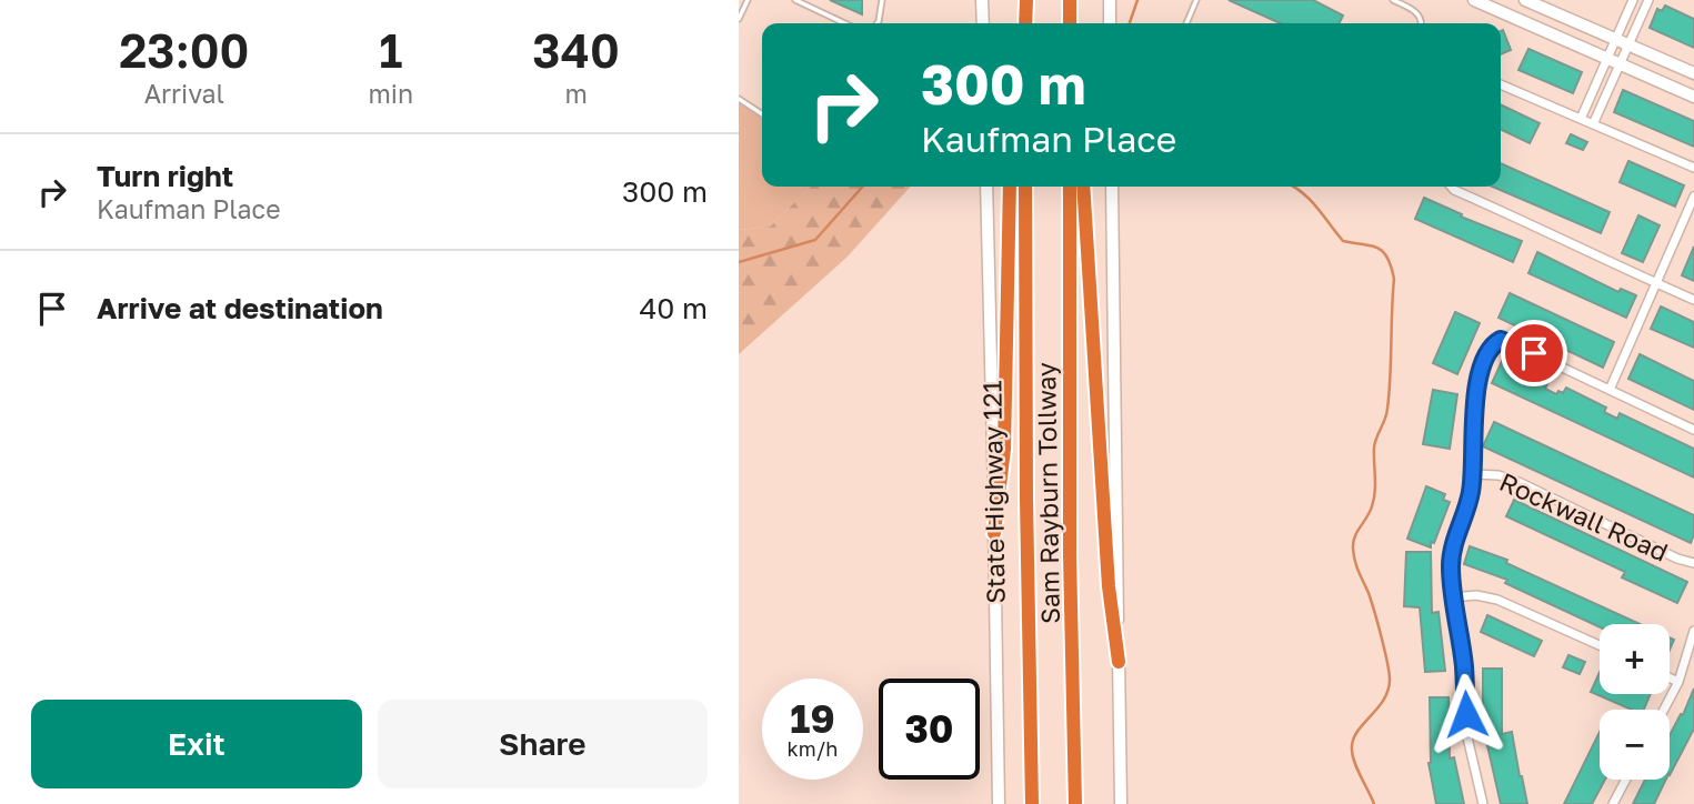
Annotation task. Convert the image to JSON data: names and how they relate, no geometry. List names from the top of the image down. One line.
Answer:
{"streets":{"highway":["Sam Rayburn Tollway"],"main road":["State Highway 121"],"street":["Rockwall Road"]},"page":{"eta":["23:00","Arrival","1","min","340","m"],"turn":["300 m","Kaufman Place"],"list":[{"name":"Turn right","note":"Kaufman Place","value":"300 m"},{"name":"Arrive at destination","value":"40 m"}],"map_buttons":["+","−"],"speed":"19 km/h","limit":"30","buttons":["Exit","Share"]}}
